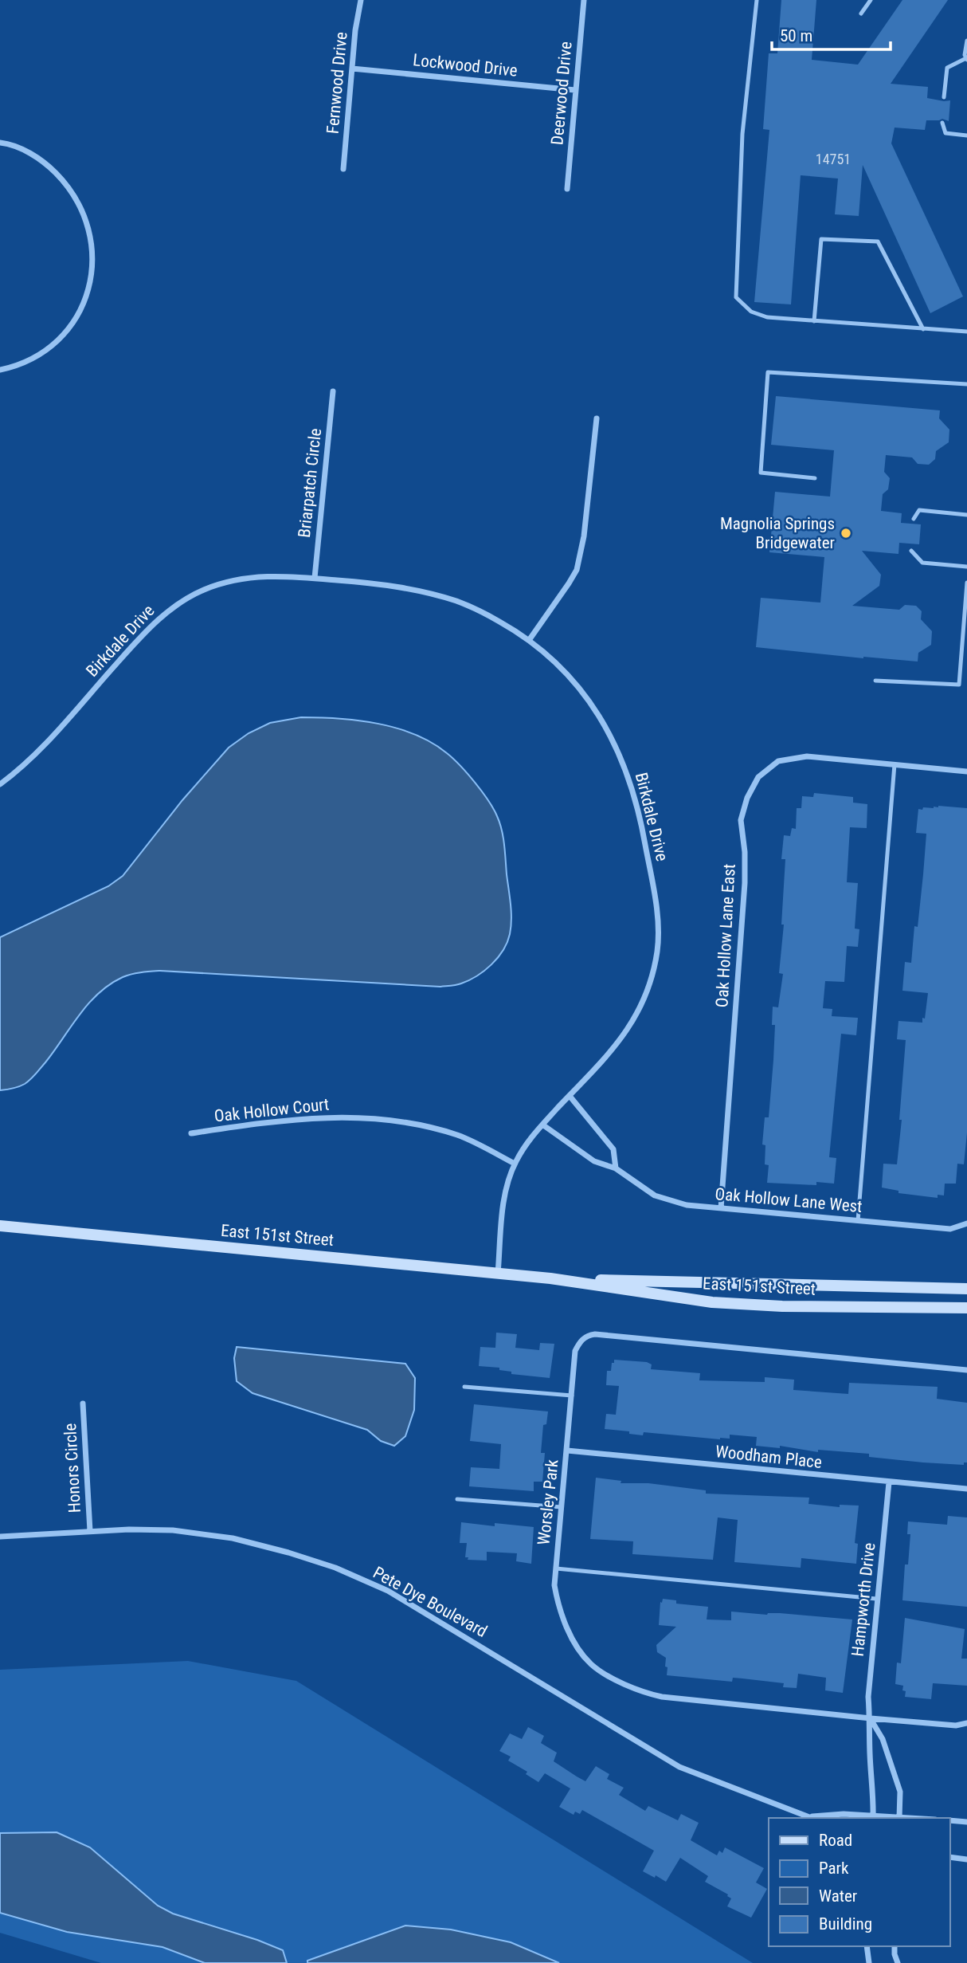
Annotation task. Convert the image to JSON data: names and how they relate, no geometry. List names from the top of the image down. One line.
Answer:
{"streets":{"street":["Lockwood Drive","Fernwood Drive","Deerwood Drive","Briarpatch Circle","Birkdale Drive","Oak Hollow Lane East","Oak Hollow Court","Oak Hollow Lane West","East 151st Street","Woodham Place","Honors Circle","Worsley Park","Hampworth Drive","Pete Dye Boulevard"]},"crossings":[["Lockwood Drive","Fernwood Drive"],["Lockwood Drive","Deerwood Drive"],["Briarpatch Circle","Birkdale Drive"],["Birkdale Drive","Oak Hollow Court"],["Birkdale Drive","Oak Hollow Lane West"],["Birkdale Drive","East 151st Street"],["Oak Hollow Lane East","Oak Hollow Lane West"],["Woodham Place","Worsley Park"],["Woodham Place","Hampworth Drive"],["Honors Circle","Pete Dye Boulevard"],["Worsley Park","Hampworth Drive"],["Hampworth Drive","Pete Dye Boulevard"]],"places":["Magnolia Springs Bridgewater"],"house_numbers":["14751"],"legend":["Road","Park","Water","Building"],"scale_bar":"50 m"}
